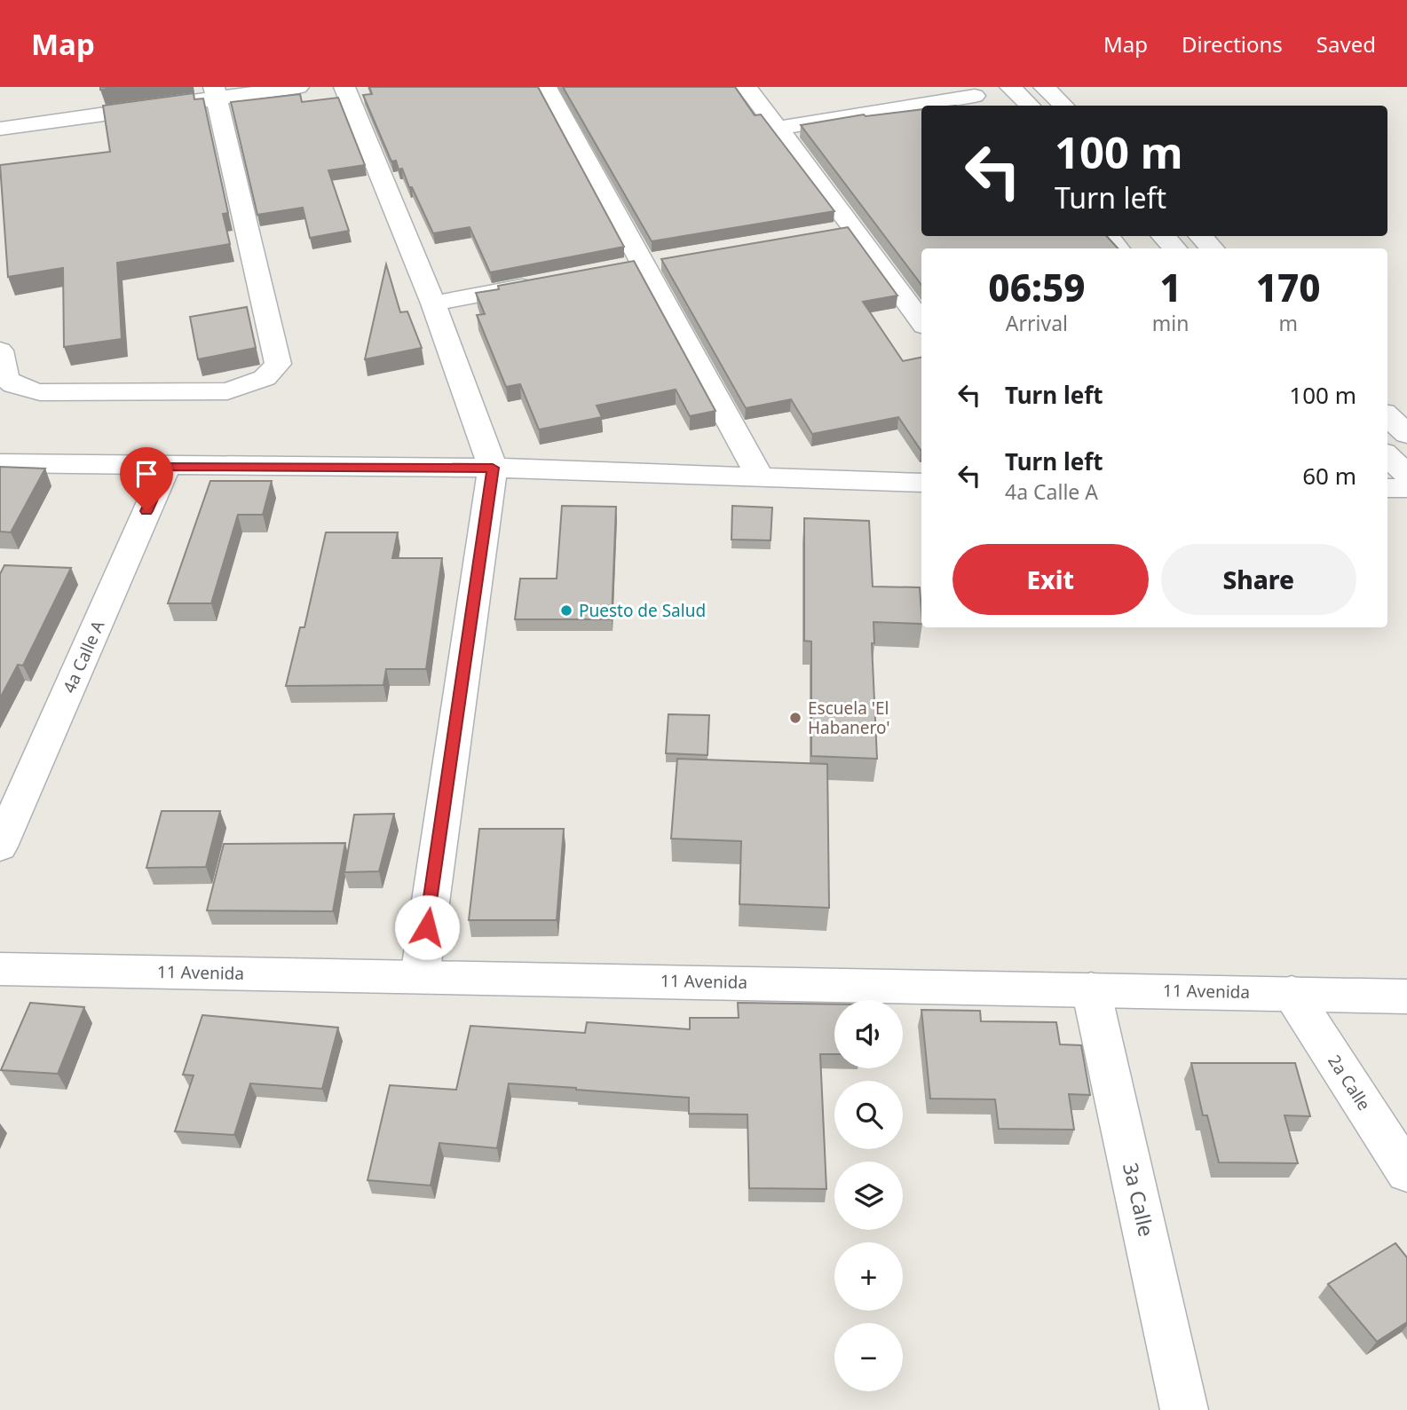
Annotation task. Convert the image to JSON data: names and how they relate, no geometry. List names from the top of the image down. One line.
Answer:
{"streets":{"street":["4a Calle A","11 Avenida","2a Calle","3a Calle"]},"crossings":[["11 Avenida","2a Calle"],["11 Avenida","3a Calle"]],"places":["Puesto de Salud","Escuela 'El Habanero'"],"page":{"header":"Map","nav":["Map","Directions","Saved"],"turn":["100 m","Turn left"],"eta":["06:59","Arrival","1","min","170","m"],"list":[{"name":"Turn left","value":"100 m"},{"name":"Turn left","note":"4a Calle A","value":"60 m"}],"buttons":["Exit","Share"],"map_buttons":["+","−"]}}
